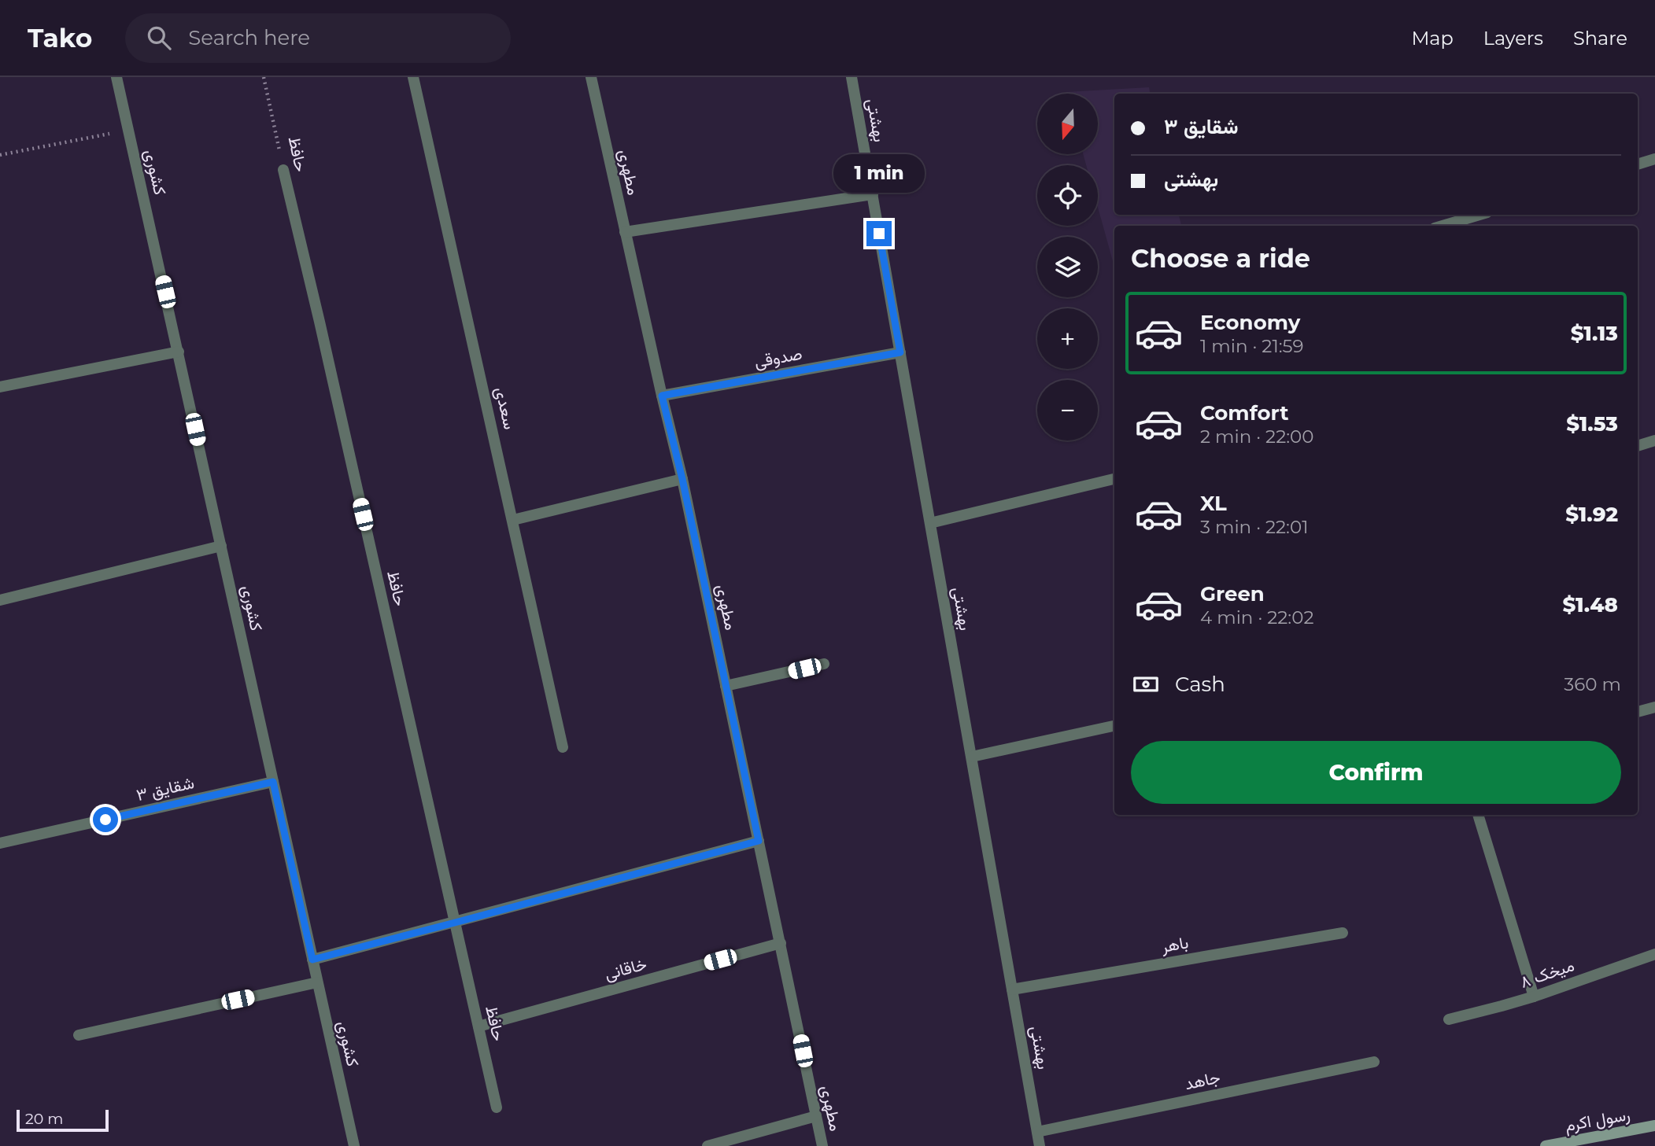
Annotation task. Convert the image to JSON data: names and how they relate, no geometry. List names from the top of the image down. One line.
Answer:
{"streets":{"street":["بهشتی","حافظ","کشوری","مطهری","صدوقی","سعدی","شقایق ۳","باهر","خاقانی","میخک ۸","جاهد","رسول اکرم"]},"crossings":[["بهشتی","صدوقی"],["بهشتی","باهر"],["بهشتی","جاهد"],["حافظ","خاقانی"],["کشوری","شقایق ۳"],["مطهری","صدوقی"],["مطهری","خاقانی"]],"scale_bar":"20 m","north":"bottom","page":{"header":"Tako","search":"Search here","nav":["Map","Layers","Share"],"map_buttons":["+","−"],"banner":["شقایق ۳","بهشتی"],"bubble":"1 min","heading":"Choose a ride","list":[{"name":"Economy","note":"1 min · 21:59","value":"$1.13"},{"name":"Comfort","note":"2 min · 22:00","value":"$1.53"},{"name":"XL","note":"3 min · 22:01","value":"$1.92"},{"name":"Green","note":"4 min · 22:02","value":"$1.48"}],"pay":["Cash","360 m"],"buttons":"Confirm","scale":"20 m"}}
